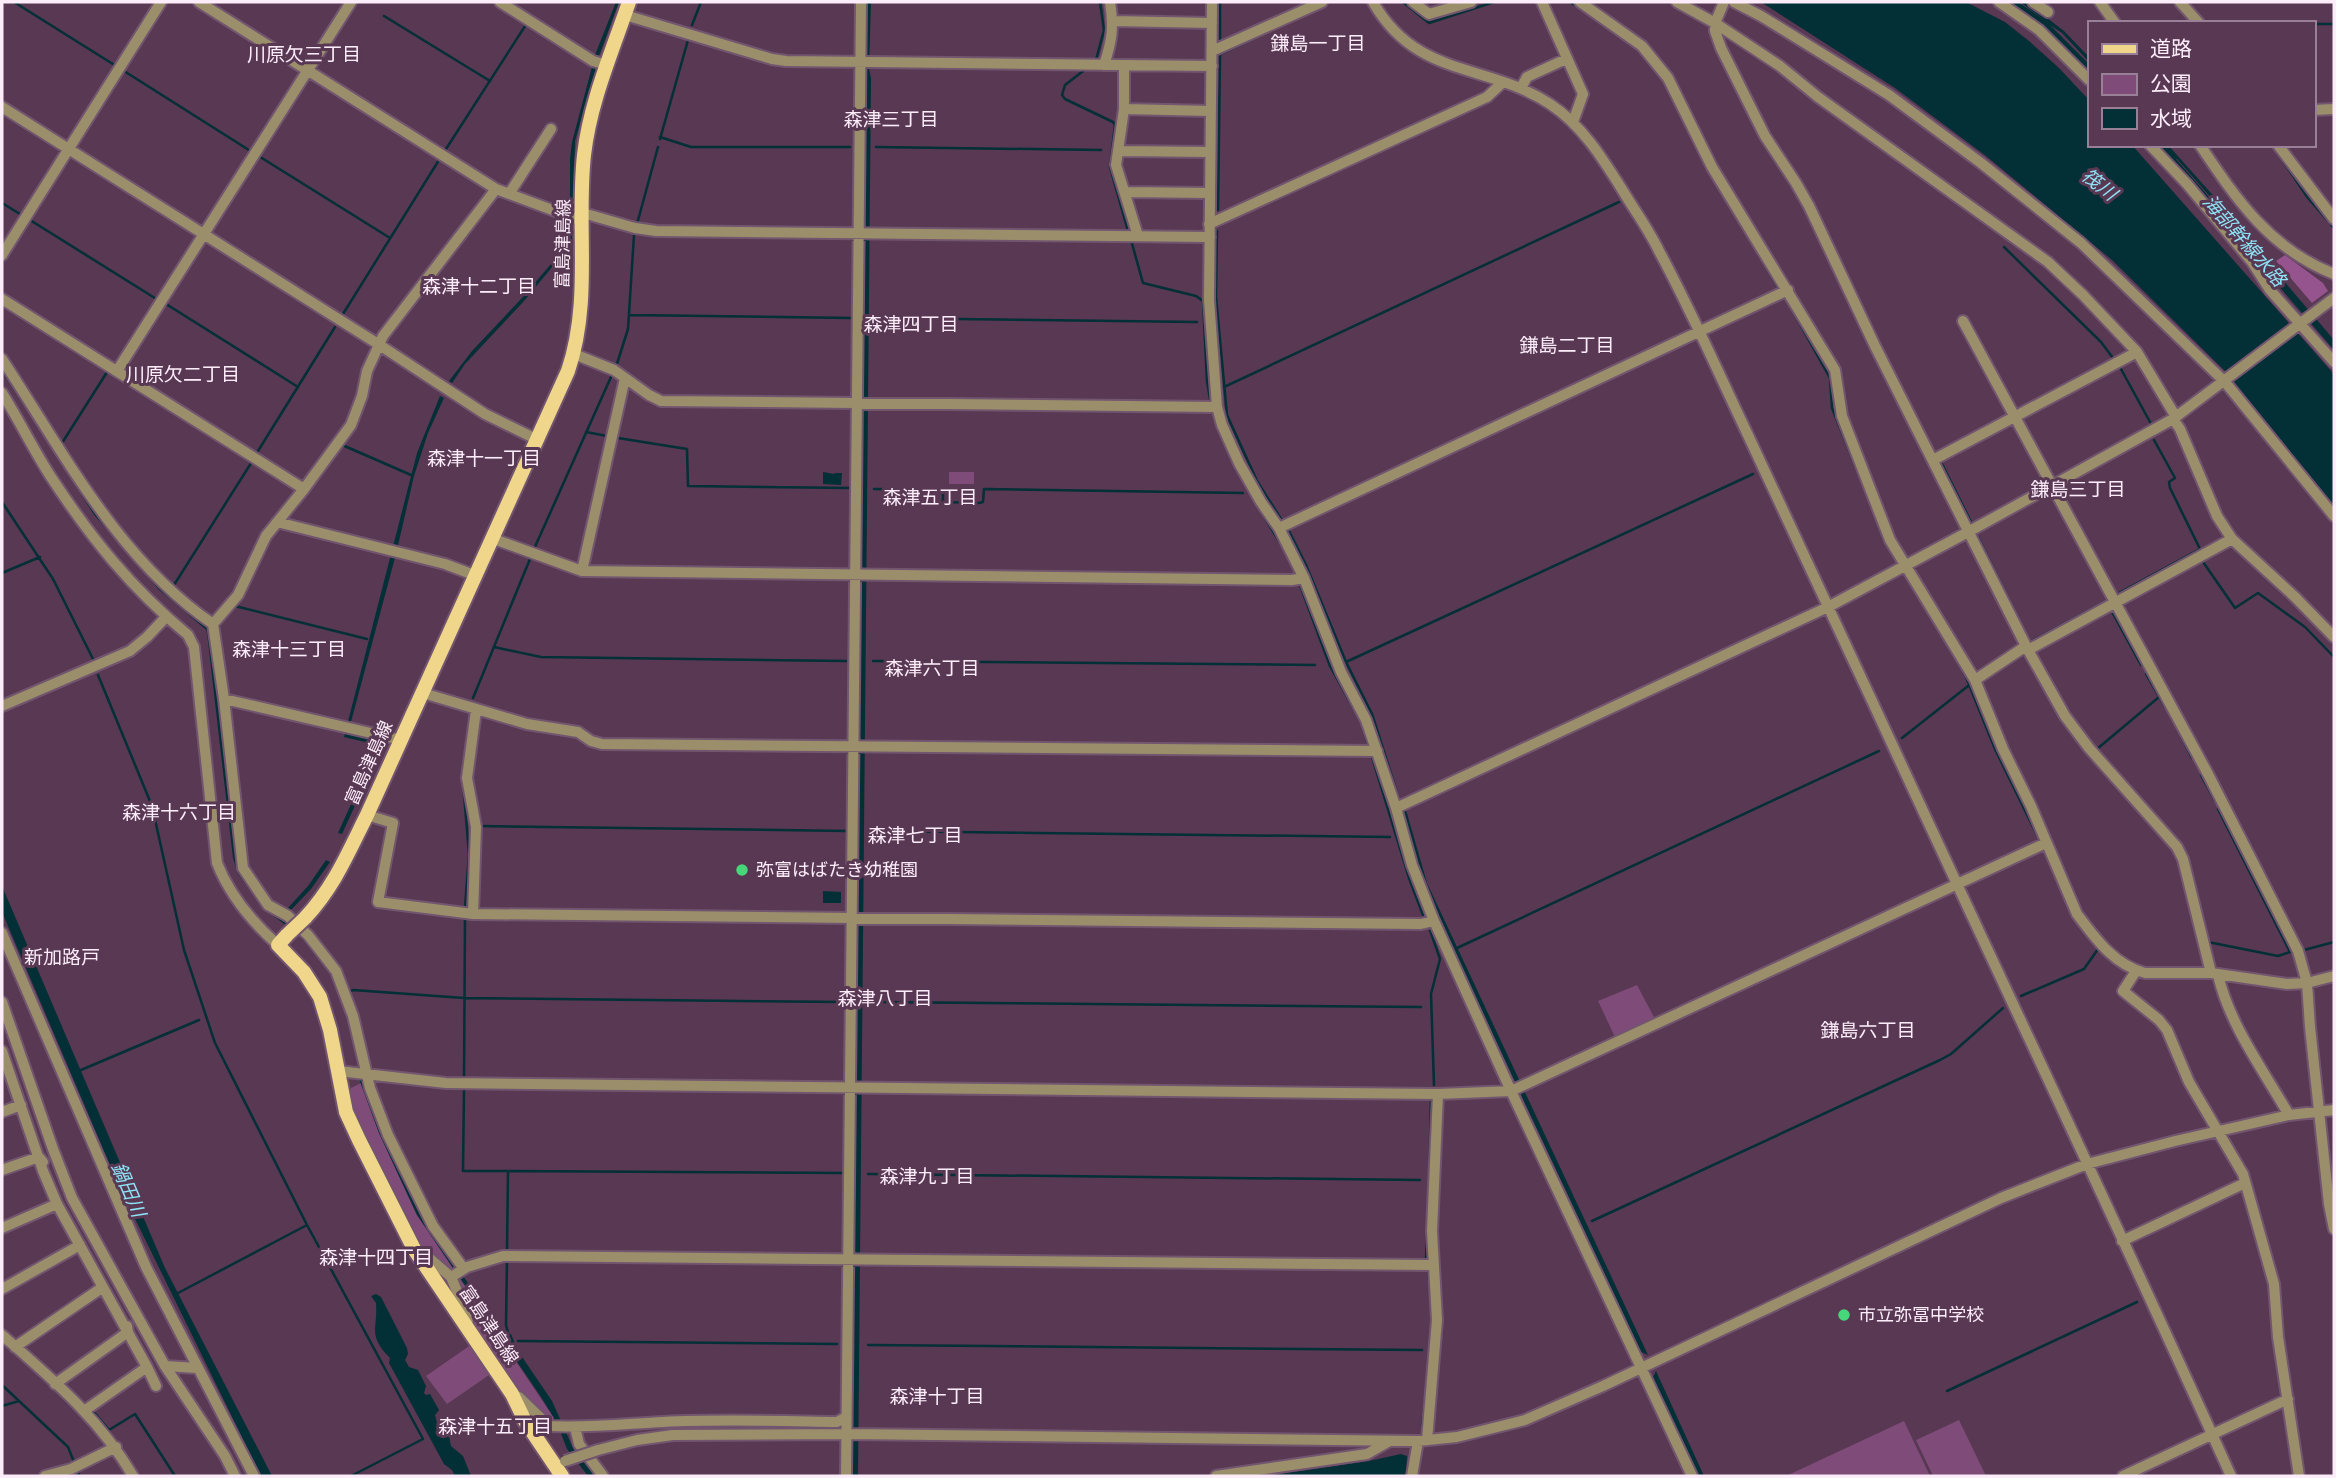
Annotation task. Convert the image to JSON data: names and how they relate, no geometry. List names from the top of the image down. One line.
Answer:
{"streets":{"main road":["富島津島線"]},"districts":["鎌島一丁目","川原欠三丁目","森津三丁目","森津十二丁目","森津四丁目","鎌島二丁目","川原欠二丁目","森津十一丁目","鎌島三丁目","森津五丁目","森津十三丁目","森津六丁目","森津十六丁目","森津七丁目","新加路戸","森津八丁目","鎌島六丁目","森津九丁目","森津十四丁目","森津十丁目","森津十五丁目"],"water":["筏川","海部幹線水路","鍋田川"],"places":["弥富はばたき幼稚園","市立弥冨中学校"],"legend":["道路","公園","水域"]}
